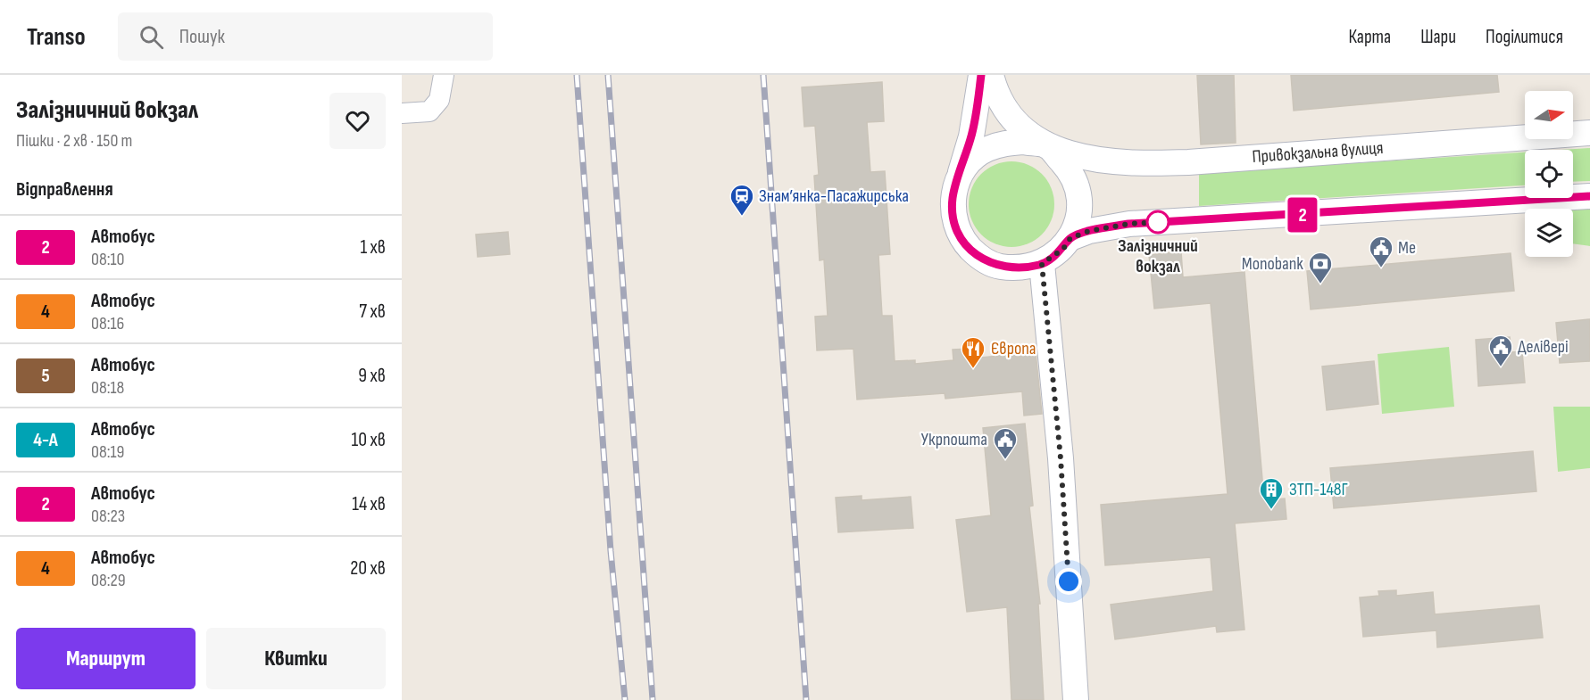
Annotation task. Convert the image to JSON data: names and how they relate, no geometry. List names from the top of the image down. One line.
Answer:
{"streets":{"street":["Привокзальна вулиця"]},"places":{"station":["Знам’янка-Пасажирська"],"other":["Залізничний вокзал"],"public building":["Me","Делівері","Укрпошта"],"bank":["Monobank"],"restaurant":["Європа"],"building":["ЗТП-148Г"]},"lines":["bus line 2"],"north":"right","page":{"header":"Transo","search":"Пошук","nav":["Карта","Шари","Поділитися"],"heading":[["Залізничний вокзал","Пішки · 2 хв · 150 m"],"Відправлення"],"on_map":"2","list":[{"mark":"2","name":"Автобус","note":"08:10","value":"1 хв"},{"mark":"4","name":"Автобус","note":"08:16","value":"7 хв"},{"mark":"5","name":"Автобус","note":"08:18","value":"9 хв"},{"mark":"4-А","name":"Автобус","note":"08:19","value":"10 хв"},{"mark":"2","name":"Автобус","note":"08:23","value":"14 хв"},{"mark":"4","name":"Автобус","note":"08:29","value":"20 хв"}],"buttons":["Маршрут","Квитки"]}}
